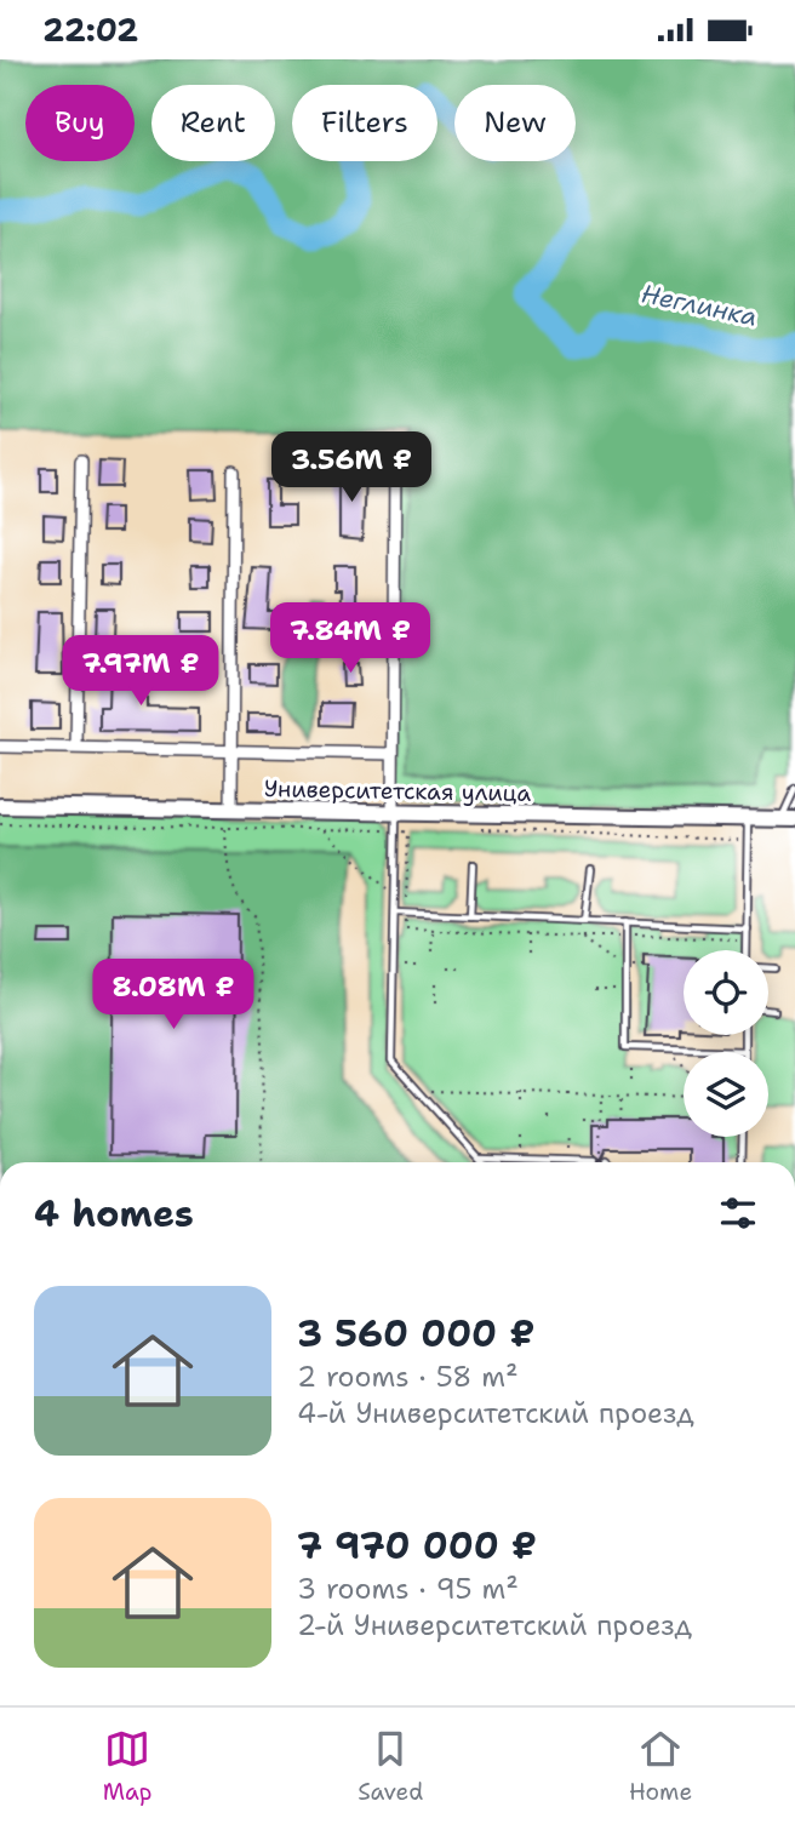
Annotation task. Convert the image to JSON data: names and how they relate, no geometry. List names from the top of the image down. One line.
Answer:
{"streets":{"street":["Университетская улица"]},"water":["Неглинка"],"page":{"status":"22:02","chip":["Buy","Rent","Filters","New"],"price":["3.56M ₽","7.84M ₽","7.97M ₽","8.08M ₽"],"heading":"4 homes","list":[{"name":"3 560 000 ₽","note":"2 rooms · 58 m² · 4-й Университетский проезд"},{"name":"7 970 000 ₽","note":"3 rooms · 95 m² · 2-й Университетский проезд"}],"tabs":["Map","Saved","Home"]}}
